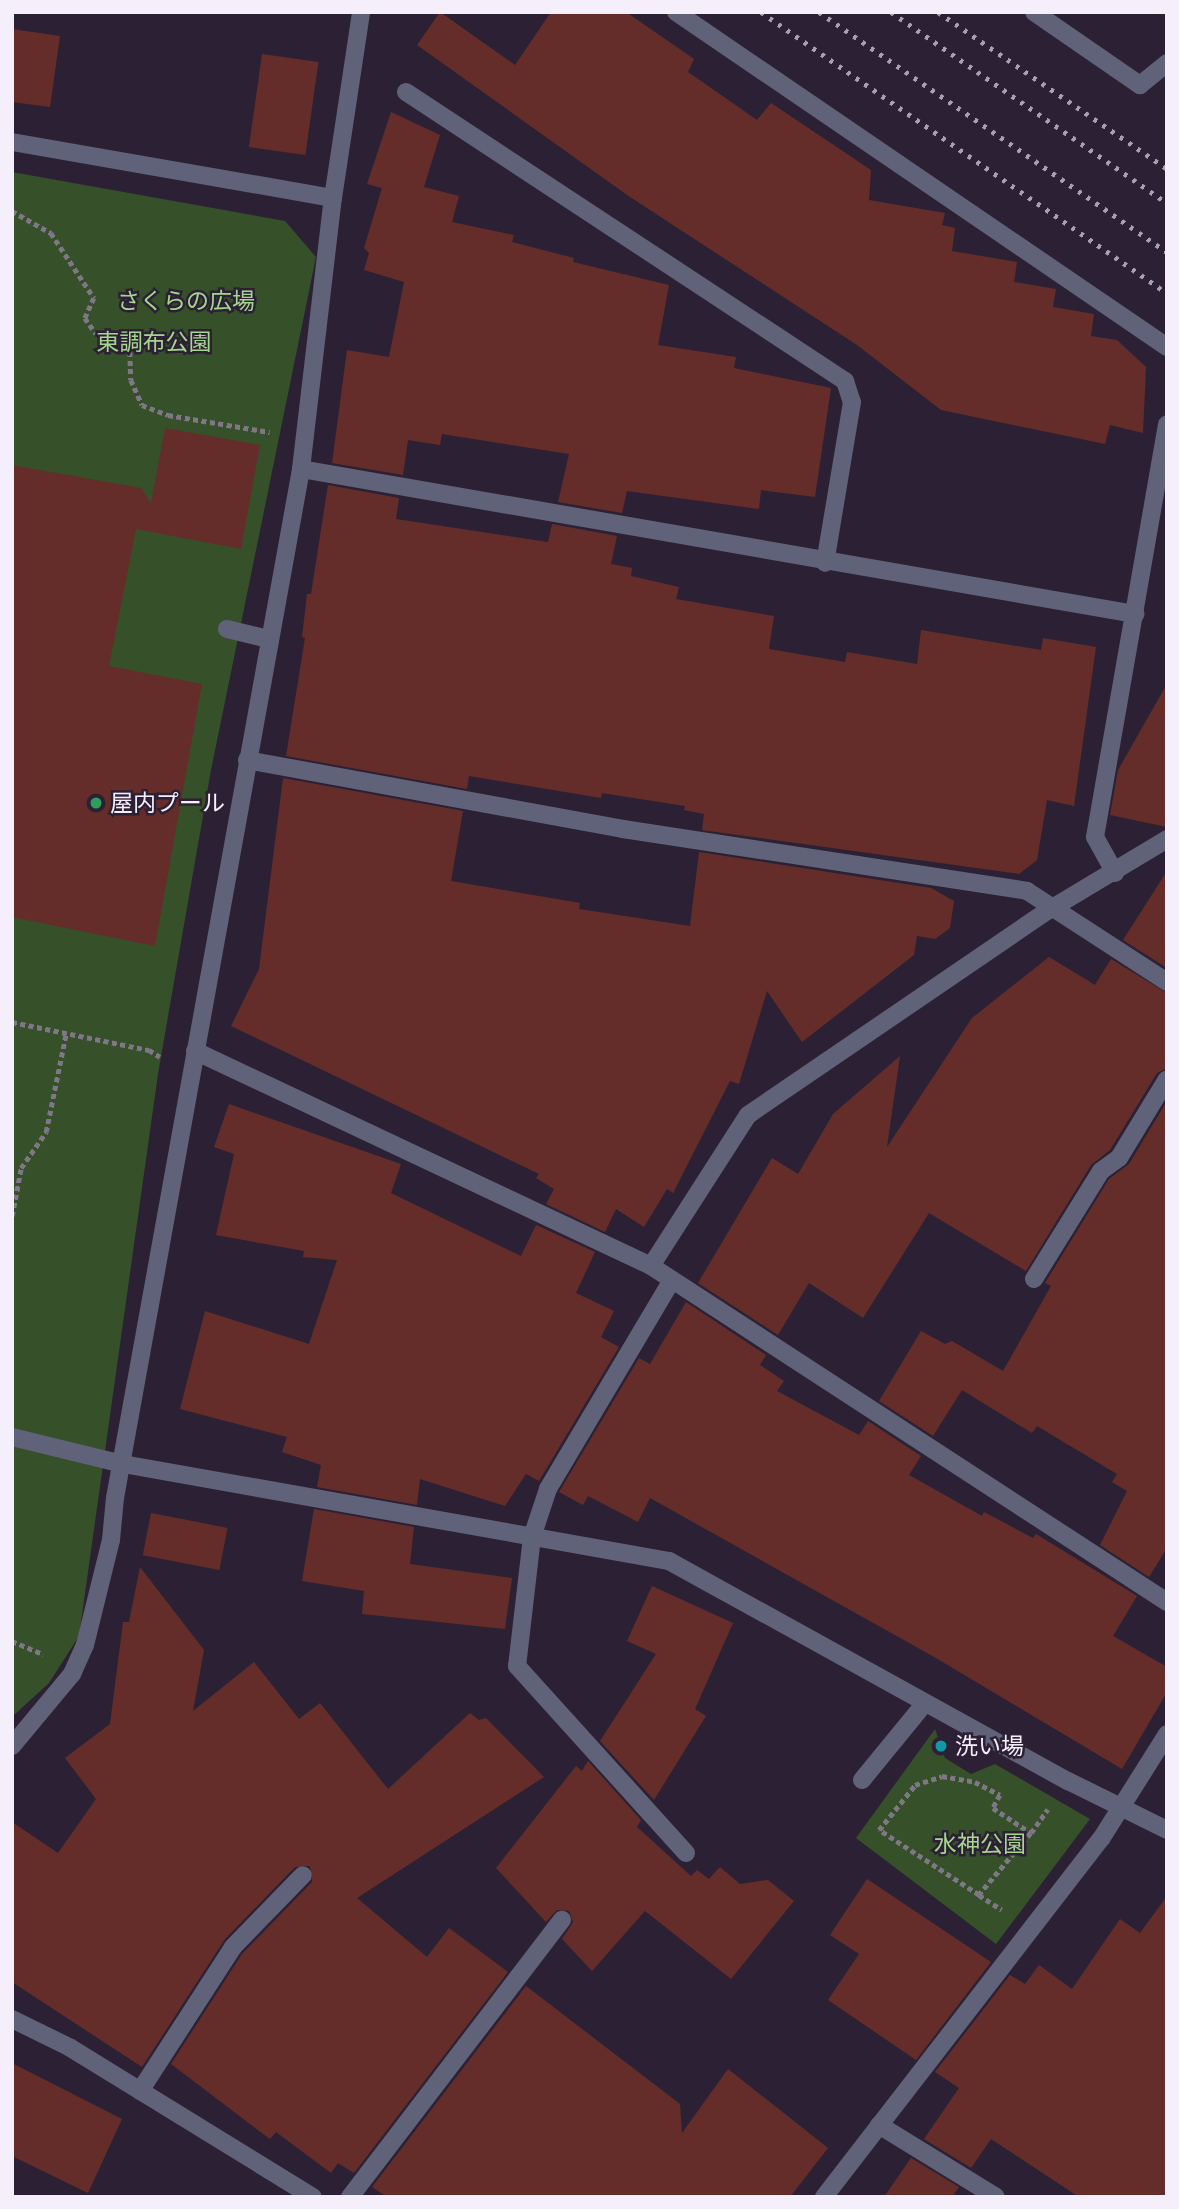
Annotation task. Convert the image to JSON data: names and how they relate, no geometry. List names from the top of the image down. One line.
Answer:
{"parks":["さくらの広場","東調布公園","水神公園"],"places":["屋内プール","洗い場"]}
